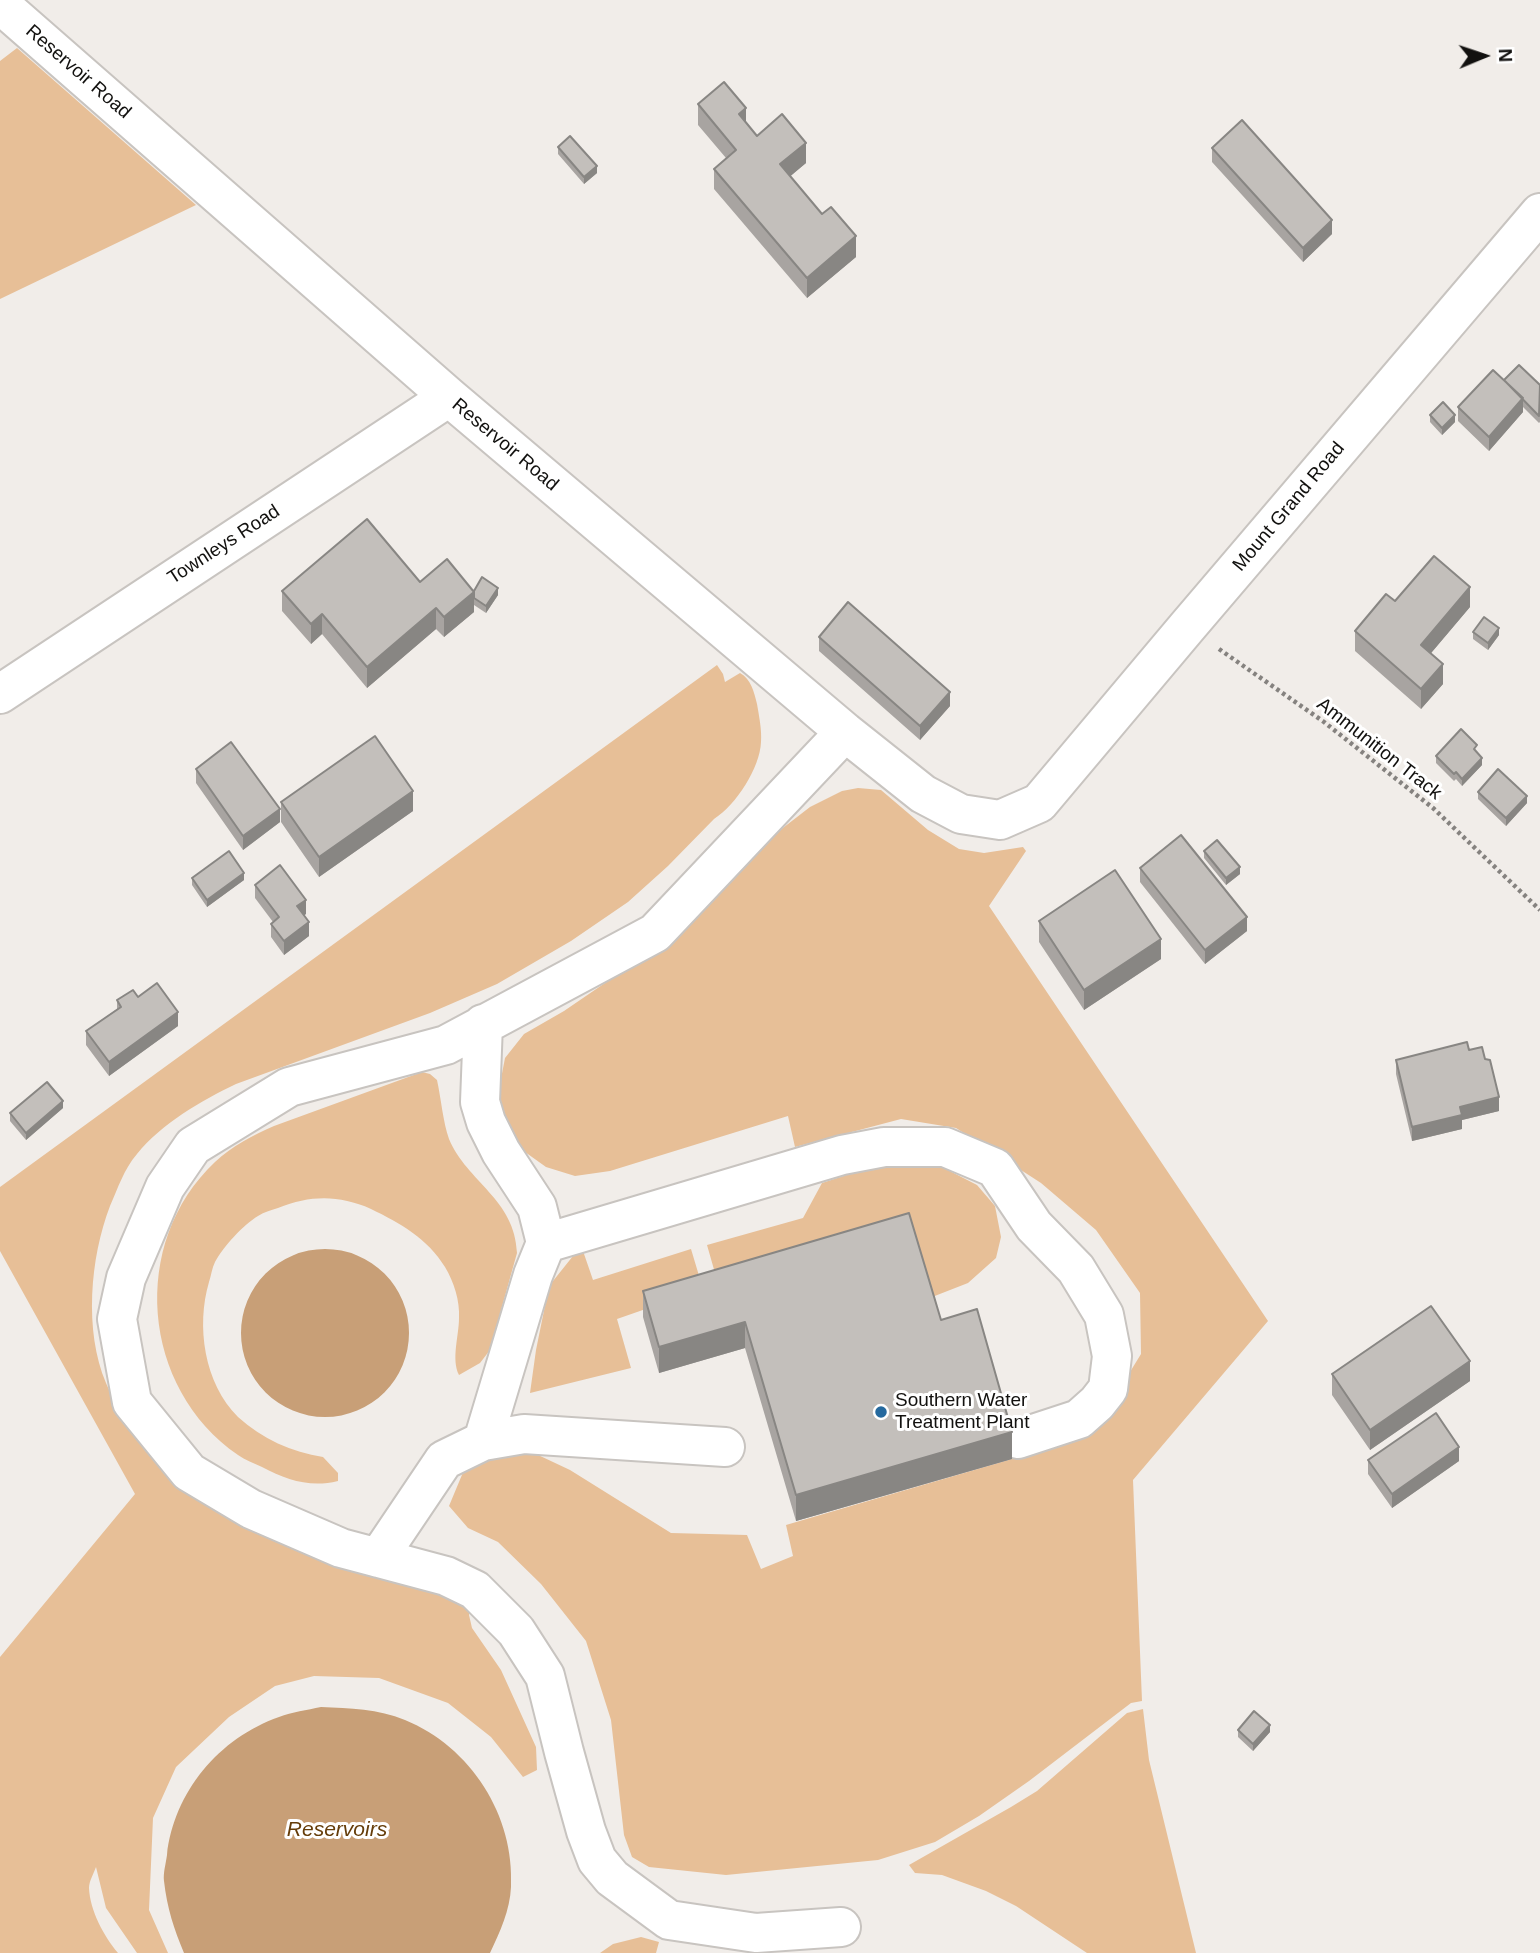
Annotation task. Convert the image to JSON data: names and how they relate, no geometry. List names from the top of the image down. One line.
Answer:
{"streets":{"street":["Reservoir Road","Mount Grand Road","Townleys Road"],"path":["Ammunition Track"]},"crossings":[["Reservoir Road","Mount Grand Road"],["Reservoir Road","Townleys Road"],["Mount Grand Road","Ammunition Track"]],"water":["Reservoirs"],"places":["Southern Water Treatment Plant"],"north":"right"}
